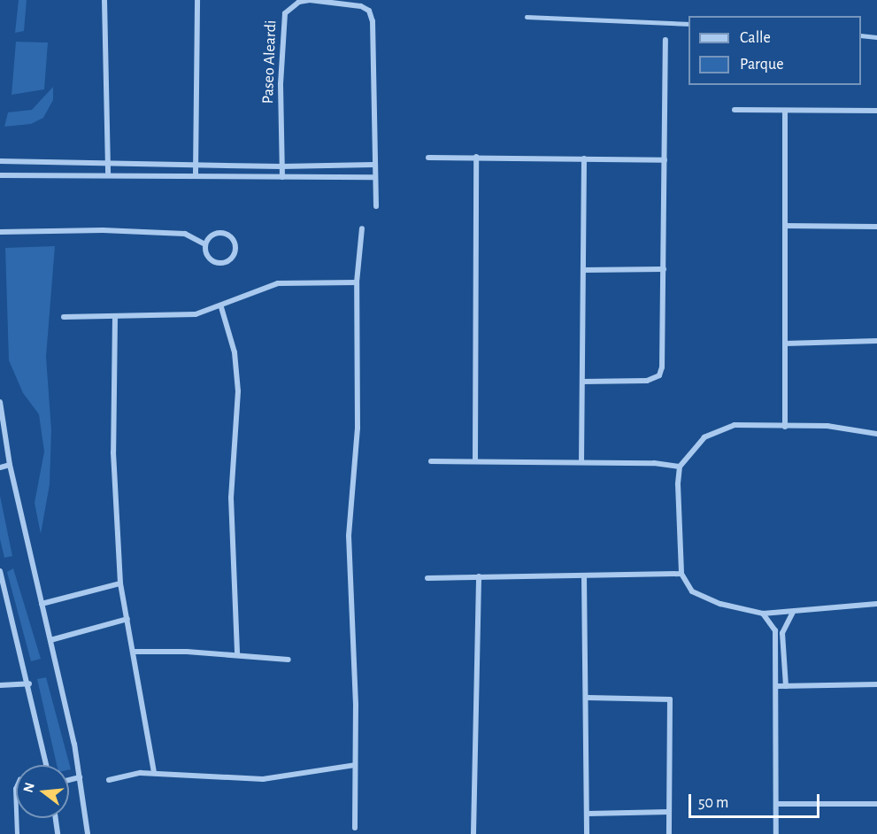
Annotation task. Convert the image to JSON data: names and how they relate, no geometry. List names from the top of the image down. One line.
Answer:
{"streets":{"street":["Paseo Aleardi"]},"legend":["Calle","Parque"],"scale_bar":"50 m","north":"left"}
